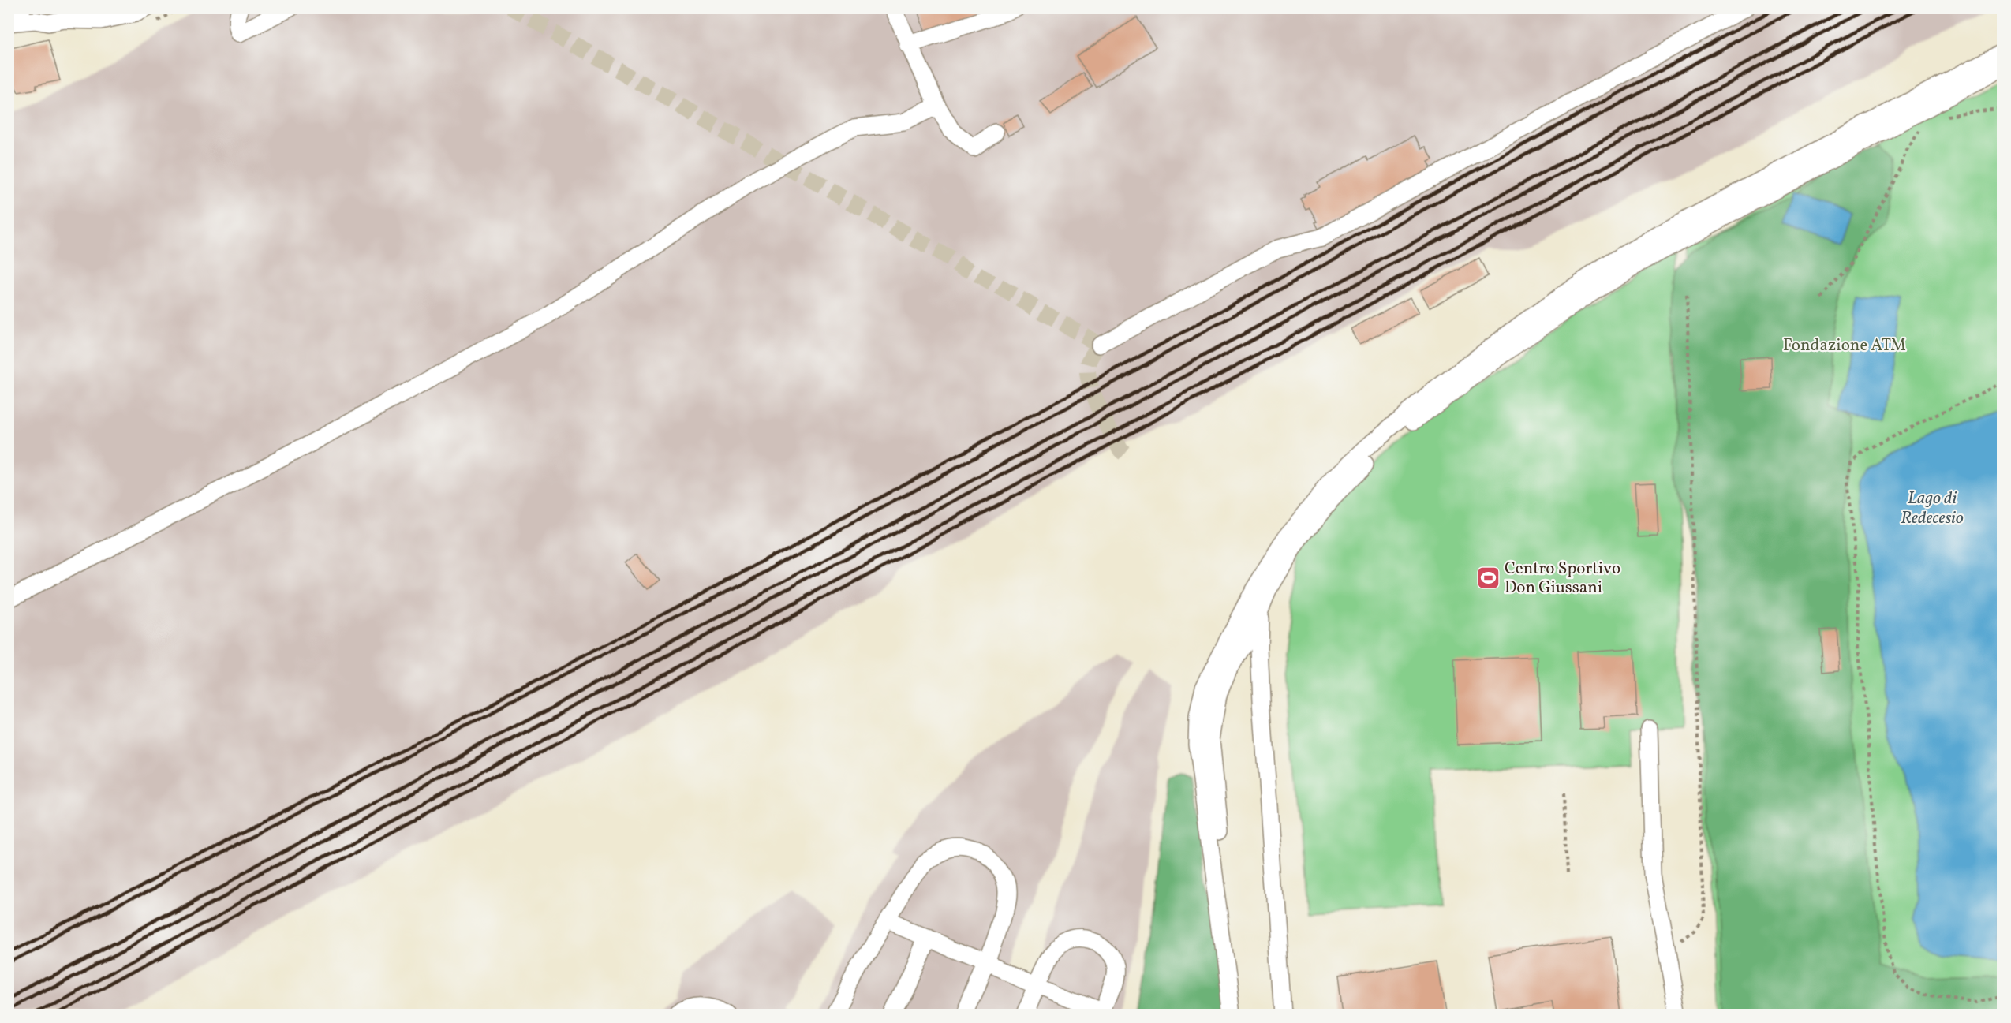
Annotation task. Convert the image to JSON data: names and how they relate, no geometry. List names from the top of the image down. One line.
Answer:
{"water":["Lago di Redecesio"],"parks":["Fondazione ATM"],"places":{"sports":["Centro Sportivo Don Giussani"]}}
